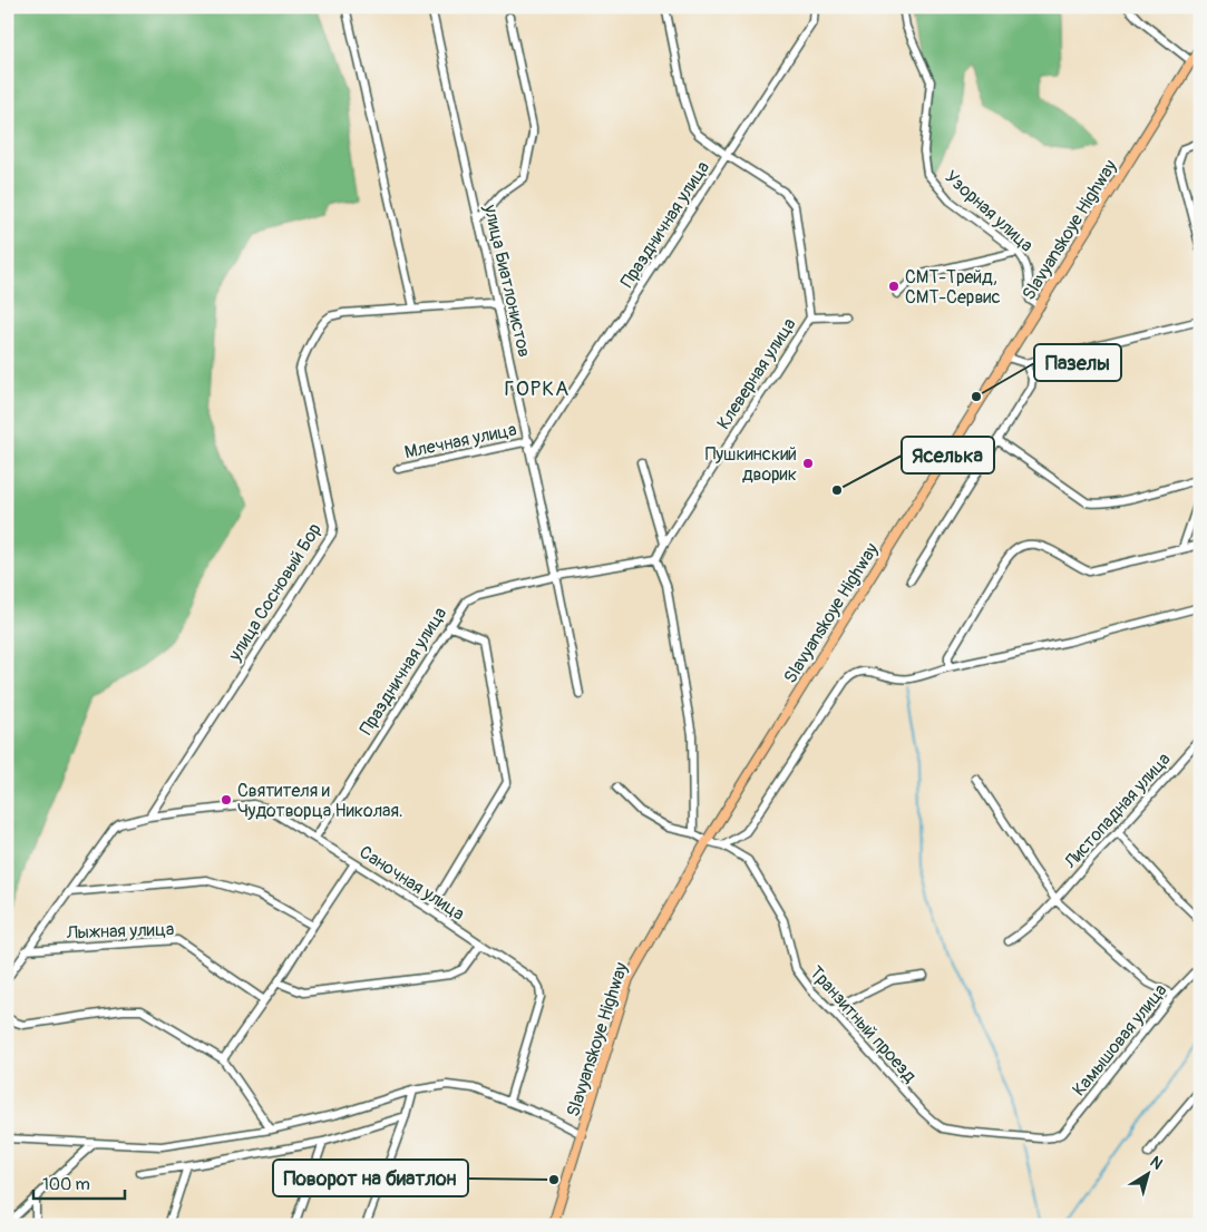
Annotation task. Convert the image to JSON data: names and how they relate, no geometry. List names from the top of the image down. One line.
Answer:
{"streets":{"main road":["Slavyanskoye Highway"],"street":["Узорная улица","Праздничная улица","улица Биатлонистов","Клеверная улица","Млечная улица","улица Сосновый Бор","Листопадная улица","Саночная улица","Лыжная улица","Транзитный проезд","Камышовая улица"]},"crossings":[["Узорная улица","Slavyanskoye Highway"],["Праздничная улица","улица Биатлонистов"],["Праздничная улица","Клеверная улица"],["Праздничная улица","Саночная улица"],["Slavyanskoye Highway","Транзитный проезд"],["улица Биатлонистов","Млечная улица"],["улица Биатлонистов","улица Сосновый Бор"],["улица Сосновый Бор","Саночная улица"],["Транзитный проезд","Камышовая улица"]],"districts":["ГОРКА"],"places":["СМТ-Трейд, СМТ-Сервис","Пазелы","Пушкинский дворик","Яселька","Святителя и Чудотворца Николая.","Поворот на биатлон"],"scale_bar":"100 m","north":"top right"}
